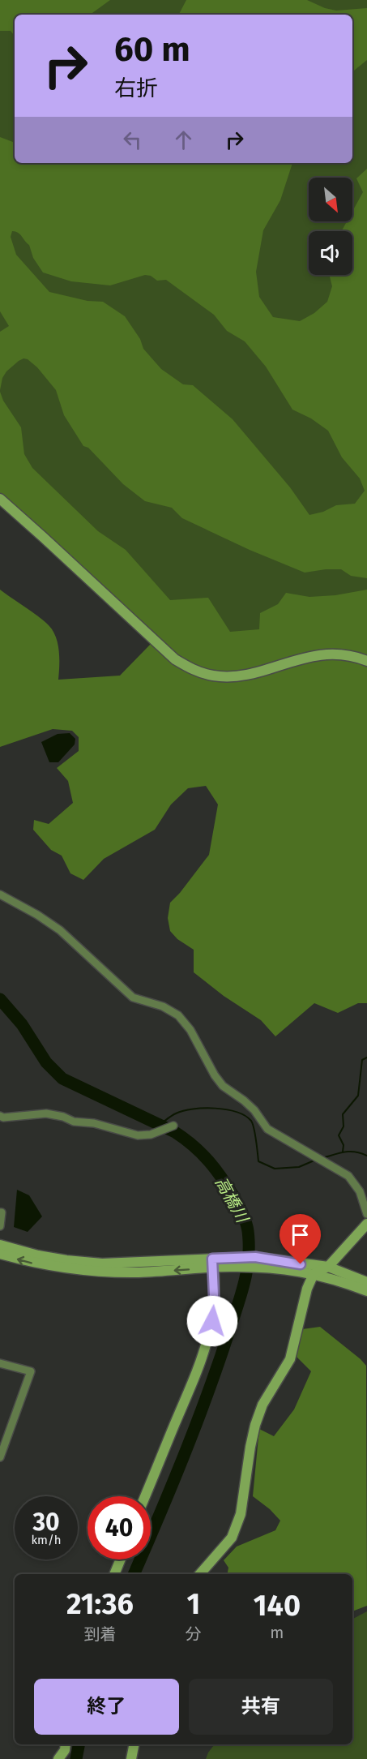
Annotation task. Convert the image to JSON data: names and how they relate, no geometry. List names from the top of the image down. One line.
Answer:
{"water":["高橋川"],"north":"bottom right","page":{"turn":["60 m","右折"],"speed":"30 km/h","limit":"40","eta":["21:36","到着","1","分","140","m"],"buttons":["終了","共有"]}}
